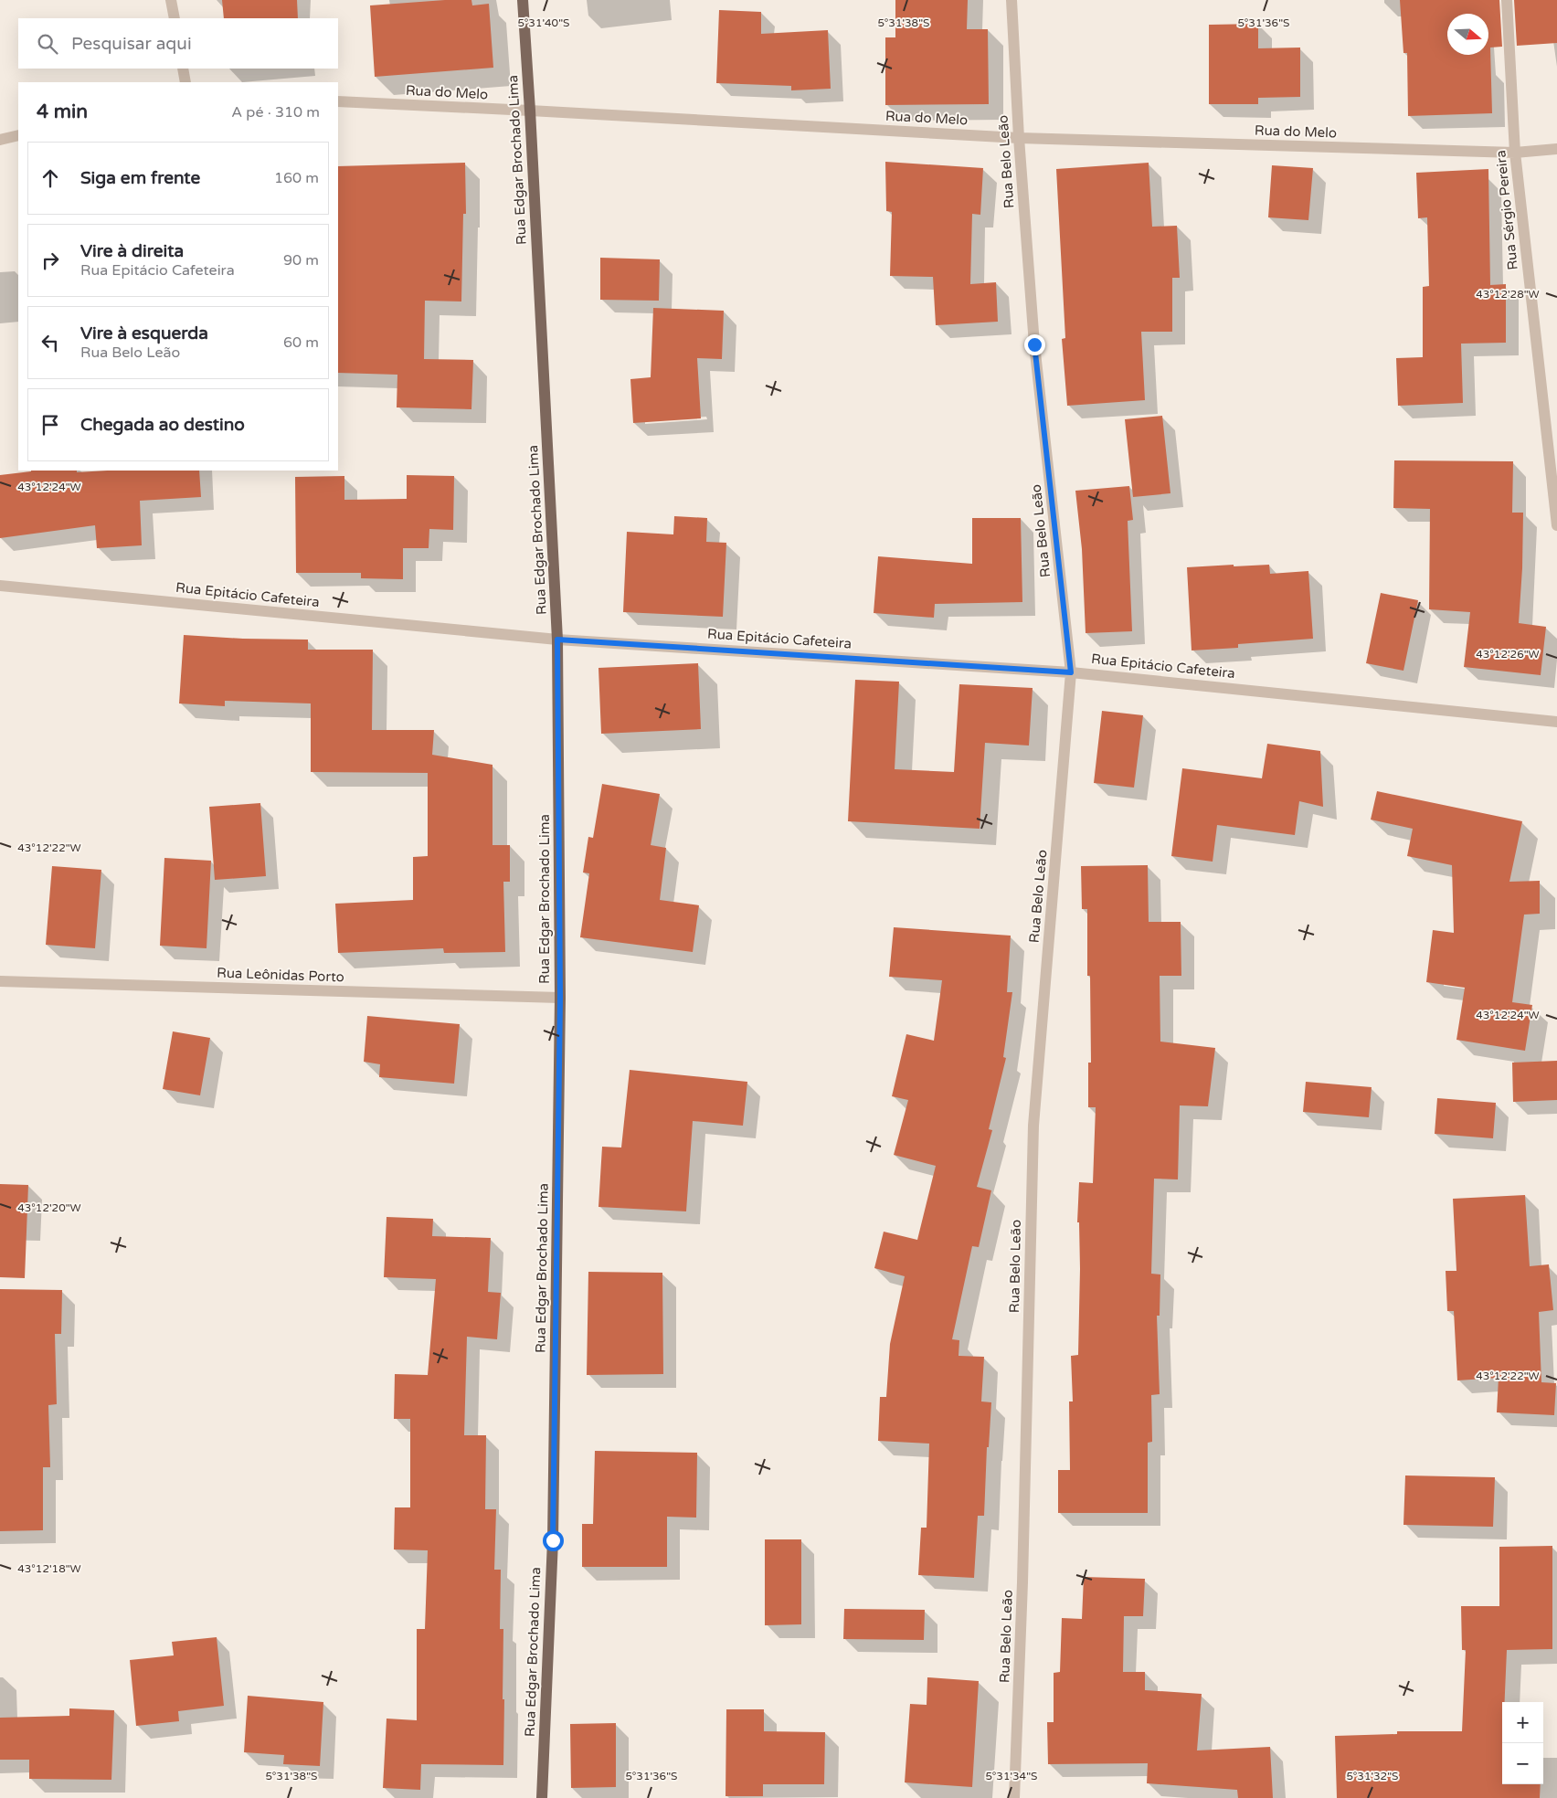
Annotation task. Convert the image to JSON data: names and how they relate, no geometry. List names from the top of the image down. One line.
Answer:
{"streets":{"main road":["Rua Edgar Brochado Lima"],"street":["Rua do Melo","Rua Belo Leão","Rua Sérgio Pereira","Rua Epitácio Cafeteira","Rua Leônidas Porto"]},"crossings":[["Rua do Melo","Rua Edgar Brochado Lima"],["Rua do Melo","Rua Belo Leão"],["Rua do Melo","Rua Sérgio Pereira"],["Rua Edgar Brochado Lima","Rua Epitácio Cafeteira"],["Rua Edgar Brochado Lima","Rua Leônidas Porto"],["Rua Belo Leão","Rua Epitácio Cafeteira"]],"north":"right","page":{"search":"Pesquisar aqui","heading":["4 min","A pé · 310 m"],"list":[["Siga em frente","160 m"],["Vire à direita","Rua Epitácio Cafeteira","90 m"],["Vire à esquerda","Rua Belo Leão","60 m"],"Chegada ao destino"],"map_buttons":["+","−"]},"coordinates":["5°31'40\"S","5°31'38\"S","5°31'36\"S","43°12'28\"W","43°12'24\"W","43°12'26\"W","43°12'22\"W","43°12'20\"W","43°12'18\"W","5°31'34\"S","5°31'32\"S"]}
